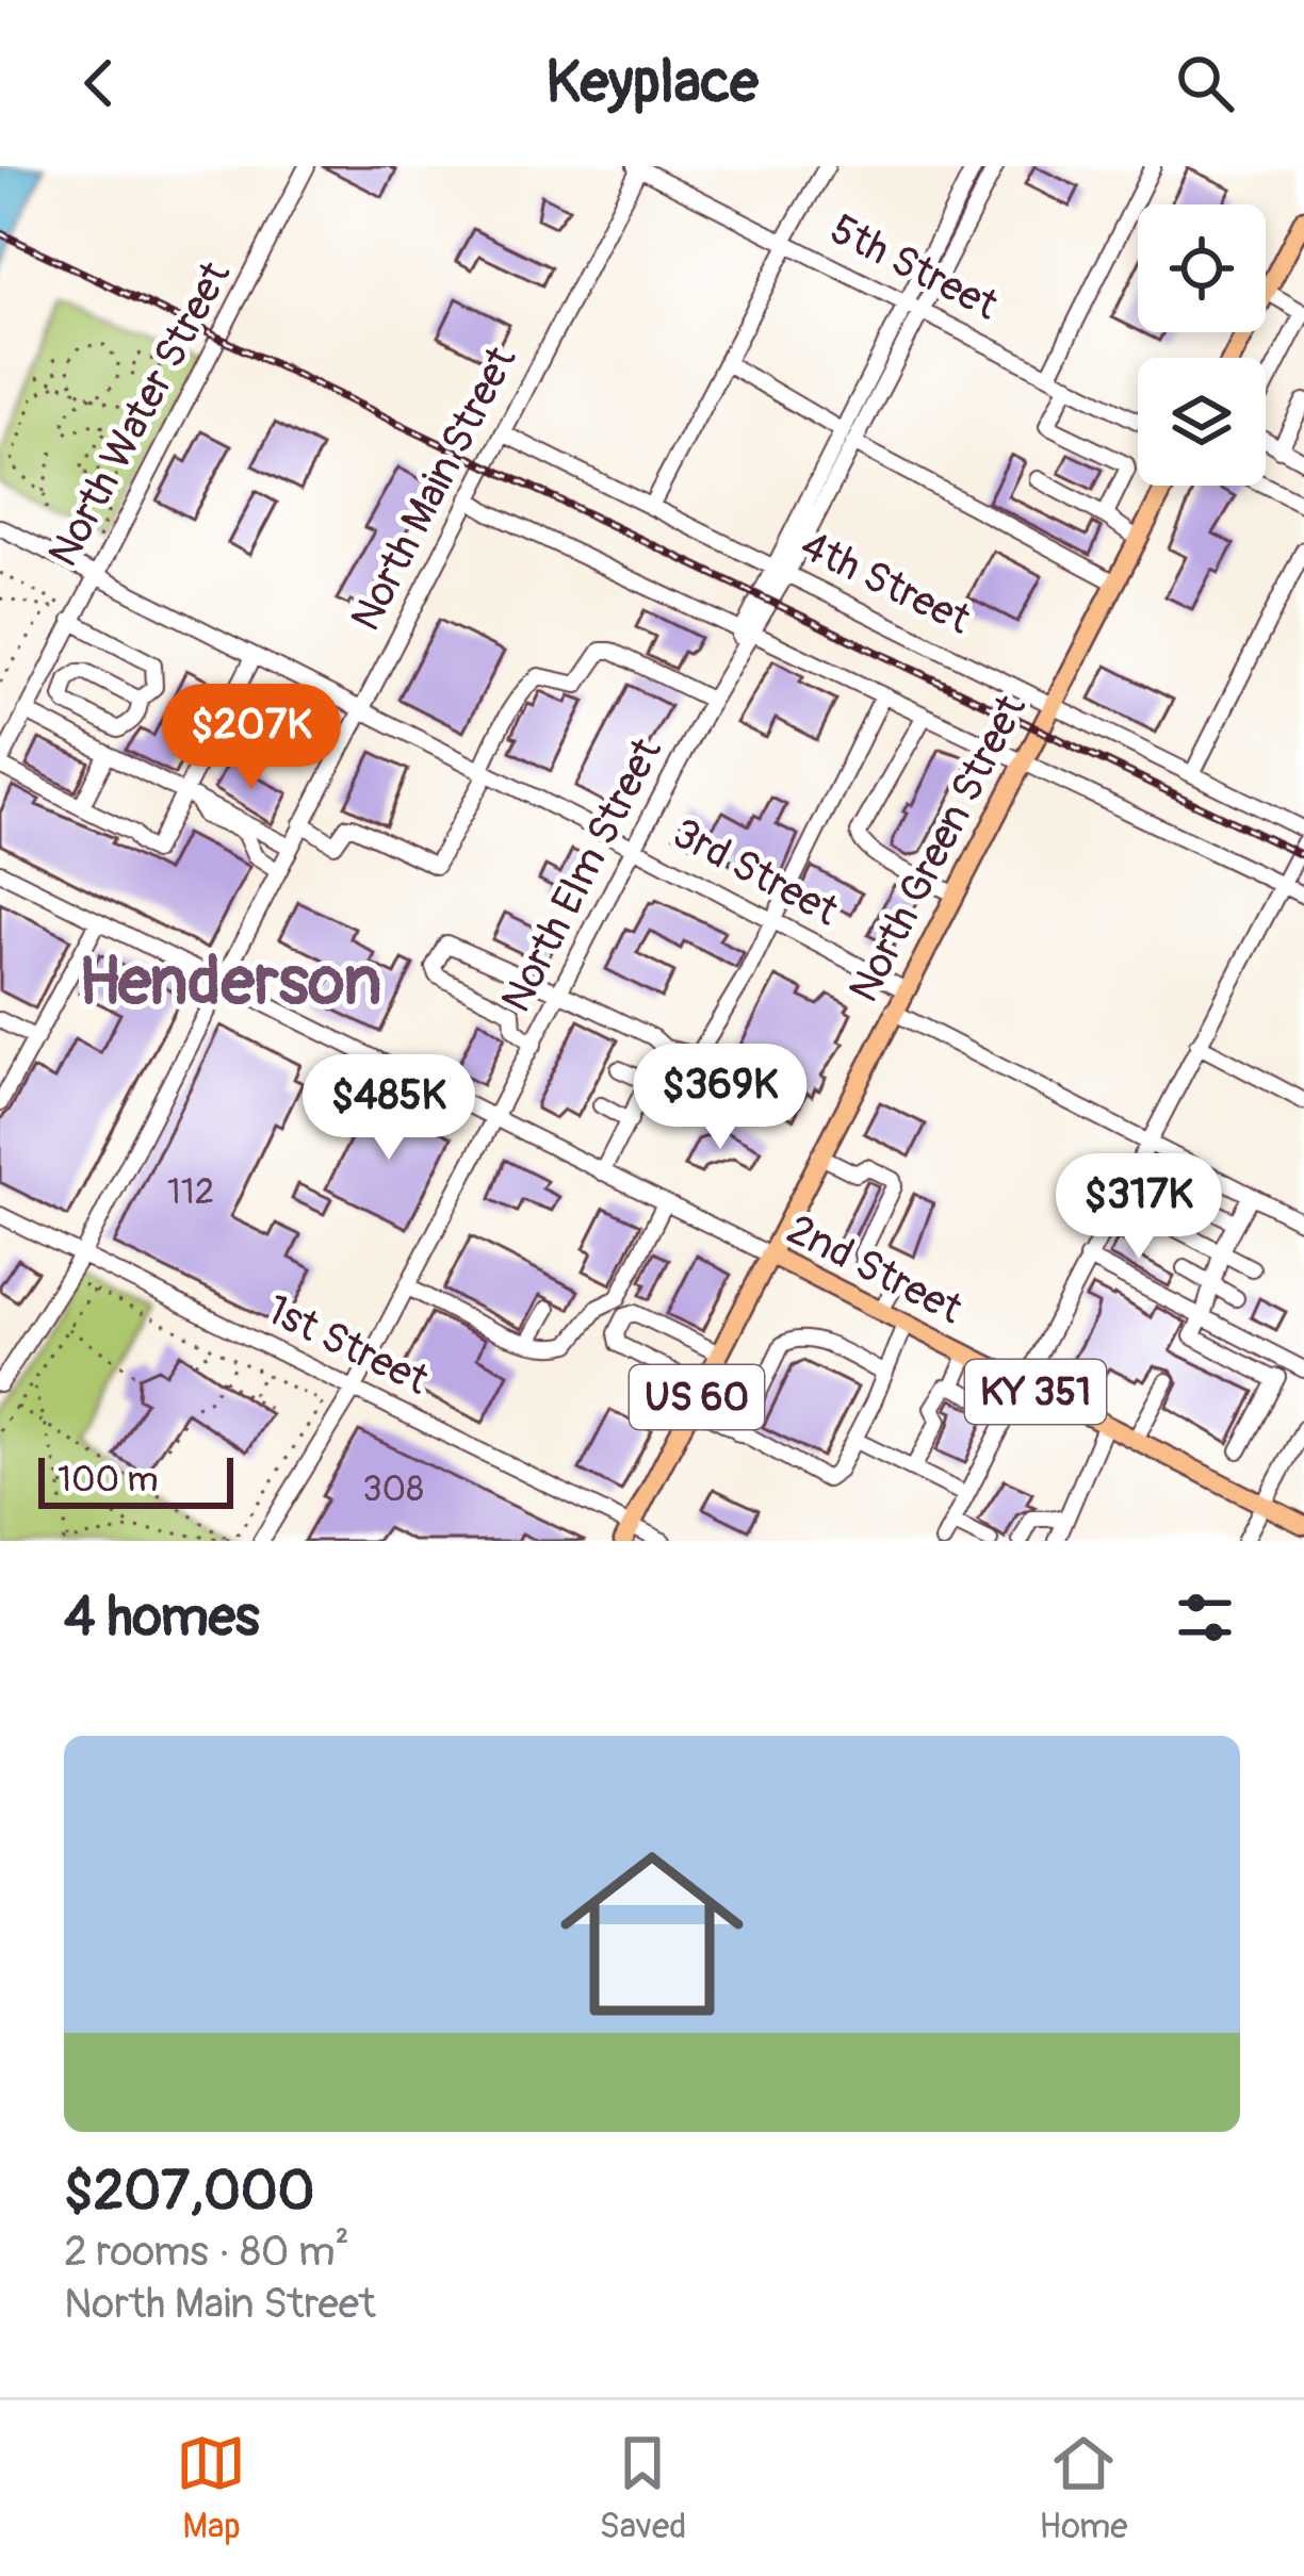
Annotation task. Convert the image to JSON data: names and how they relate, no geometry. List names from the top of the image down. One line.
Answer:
{"streets":{"main road":["North Green Street","2nd Street","KY 351","US 60"],"street":["5th Street","North Water Street","North Main Street","4th Street","3rd Street","North Elm Street","1st Street"]},"crossings":[["5th Street","North Main Street"],["5th Street","North Elm Street"],["North Water Street","3rd Street"],["North Main Street","4th Street"],["North Main Street","3rd Street"],["North Main Street","2nd Street"],["North Main Street","1st Street"],["4th Street","North Green Street"],["4th Street","North Elm Street"],["North Green Street","3rd Street"],["North Green Street","2nd Street"],["North Green Street","1st Street"],["3rd Street","North Elm Street"],["North Elm Street","2nd Street"],["North Elm Street","1st Street"]],"districts":["Henderson"],"house_numbers":["112","308"],"scale_bar":"100 m","page":{"header":"Keyplace","price":["$207K","$369K","$485K","$317K"],"scale":"100 m","heading":"4 homes","list":[{"name":"$207,000","note":"2 rooms · 80 m² · North Main Street"}],"tabs":["Map","Saved","Home"]}}
